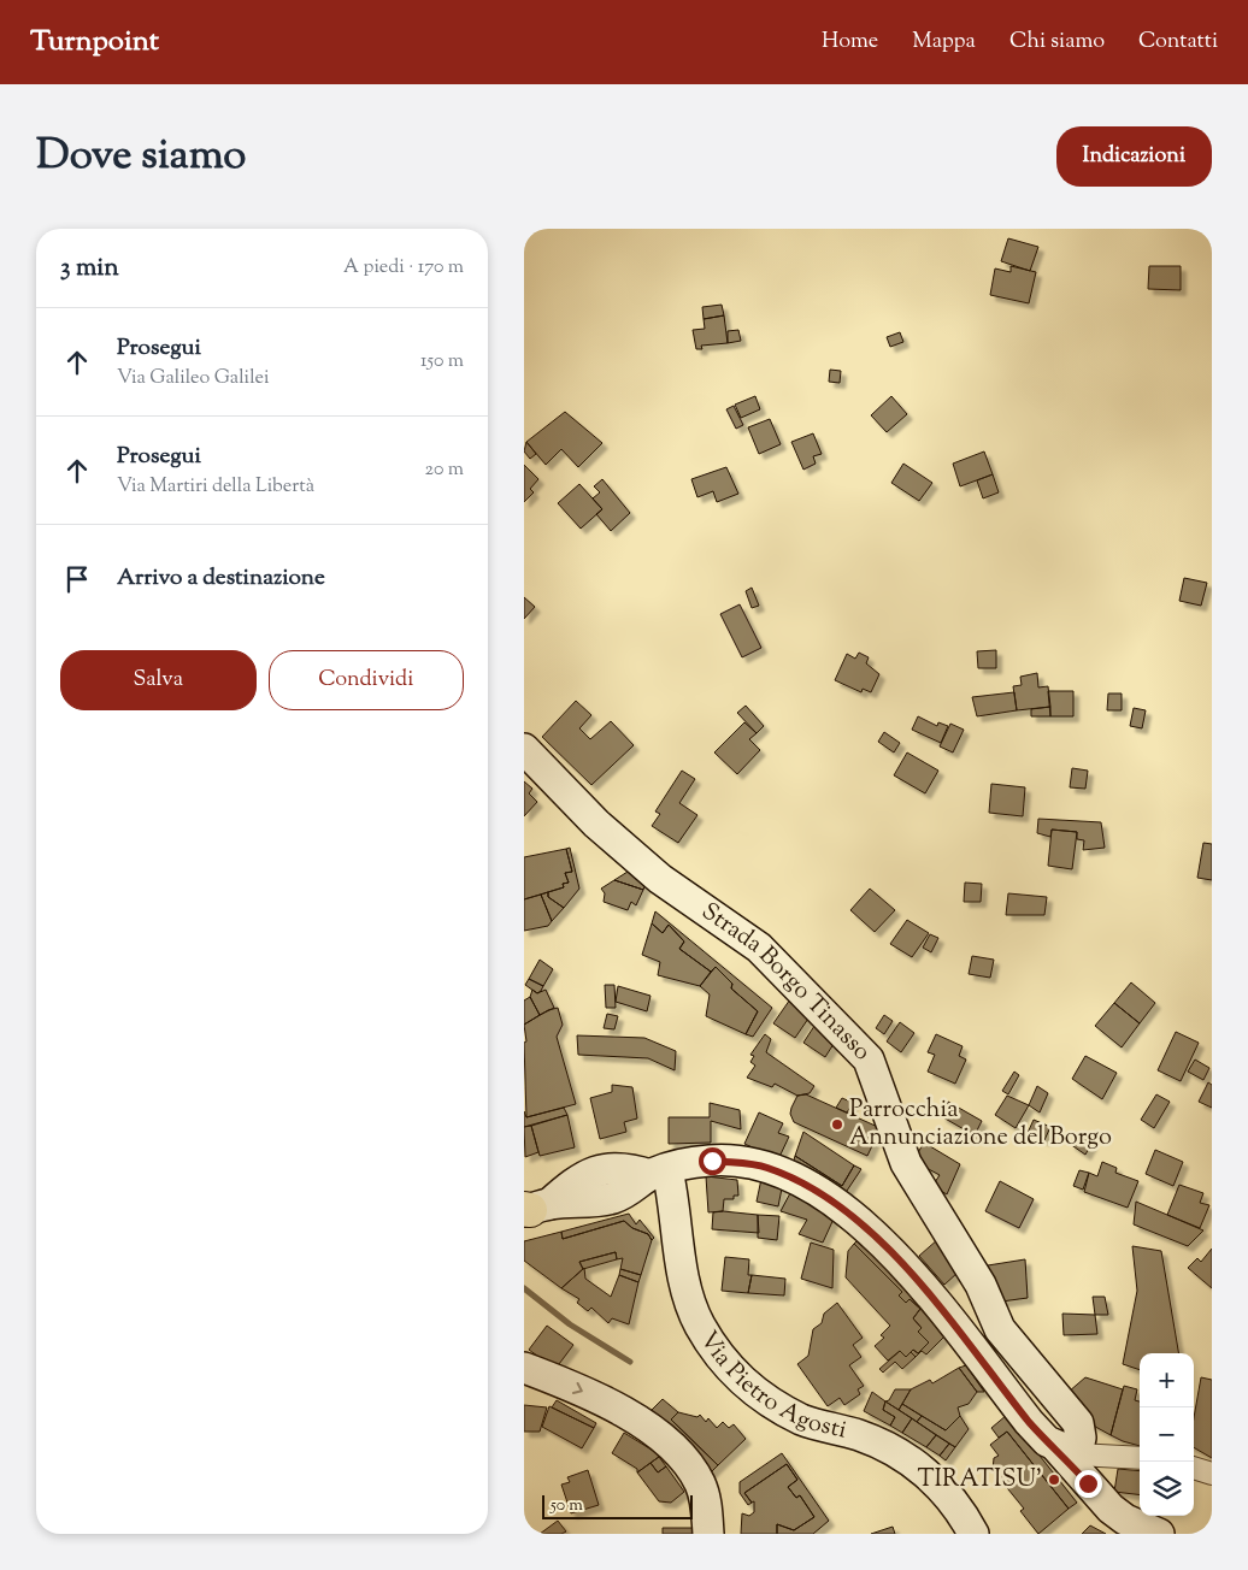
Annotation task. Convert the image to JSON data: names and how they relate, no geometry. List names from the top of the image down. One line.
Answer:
{"streets":{"main road":["Strada Borgo Tinasso","Via Pietro Agosti"]},"places":["Parrocchia Annunciazione del Borgo","TIRATISU'"],"scale_bar":"50 m","page":{"header":"Turnpoint","nav":["Home","Mappa","Chi siamo","Contatti"],"title":"Dove siamo","buttons":["Indicazioni",["Salva","Condividi"]],"heading":["3 min","A piedi · 170 m"],"list":[["Prosegui","Via Galileo Galilei","150 m"],["Prosegui","Via Martiri della Libertà","20 m"],"Arrivo a destinazione"],"map_buttons":["+","−"],"scale":"50 m"}}
